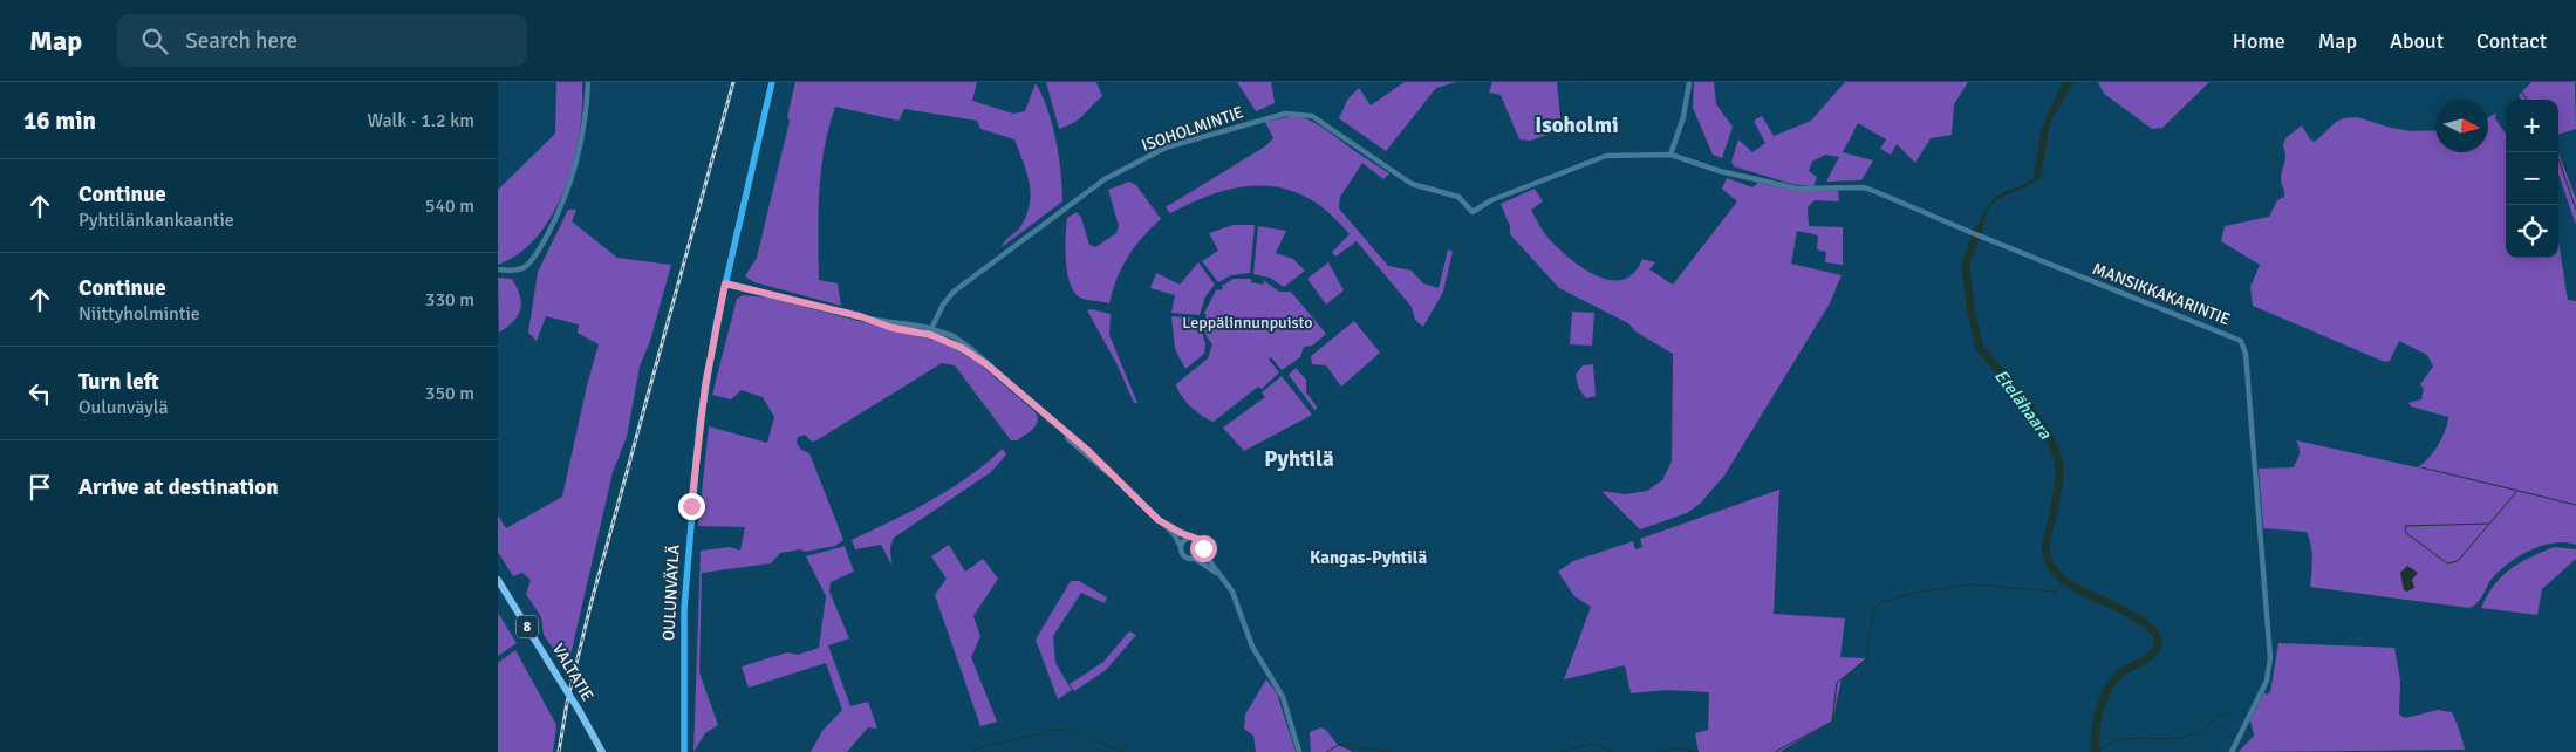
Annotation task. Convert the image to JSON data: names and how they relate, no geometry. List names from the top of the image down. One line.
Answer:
{"streets":{"highway":["8","VALTATIE"],"main road":["OULUNVÄYLÄ"],"street":["ISOHOLMINTIE","MANSIKKAKARINTIE"]},"crossings":[["ISOHOLMINTIE","MANSIKKAKARINTIE"]],"districts":["Isoholmi","Pyhtilä","Kangas-Pyhtilä"],"water":["Etelähaara"],"parks":["Leppälinnunpuisto"],"north":"right","page":{"header":"Map","search":"Search here","nav":["Home","Map","About","Contact"],"heading":["16 min","Walk · 1.2 km"],"map_buttons":["+","−"],"list":[["Continue","Pyhtilänkankaantie","540 m"],["Continue","Niittyholmintie","330 m"],["Turn left","Oulunväylä","350 m"],"Arrive at destination"]}}
